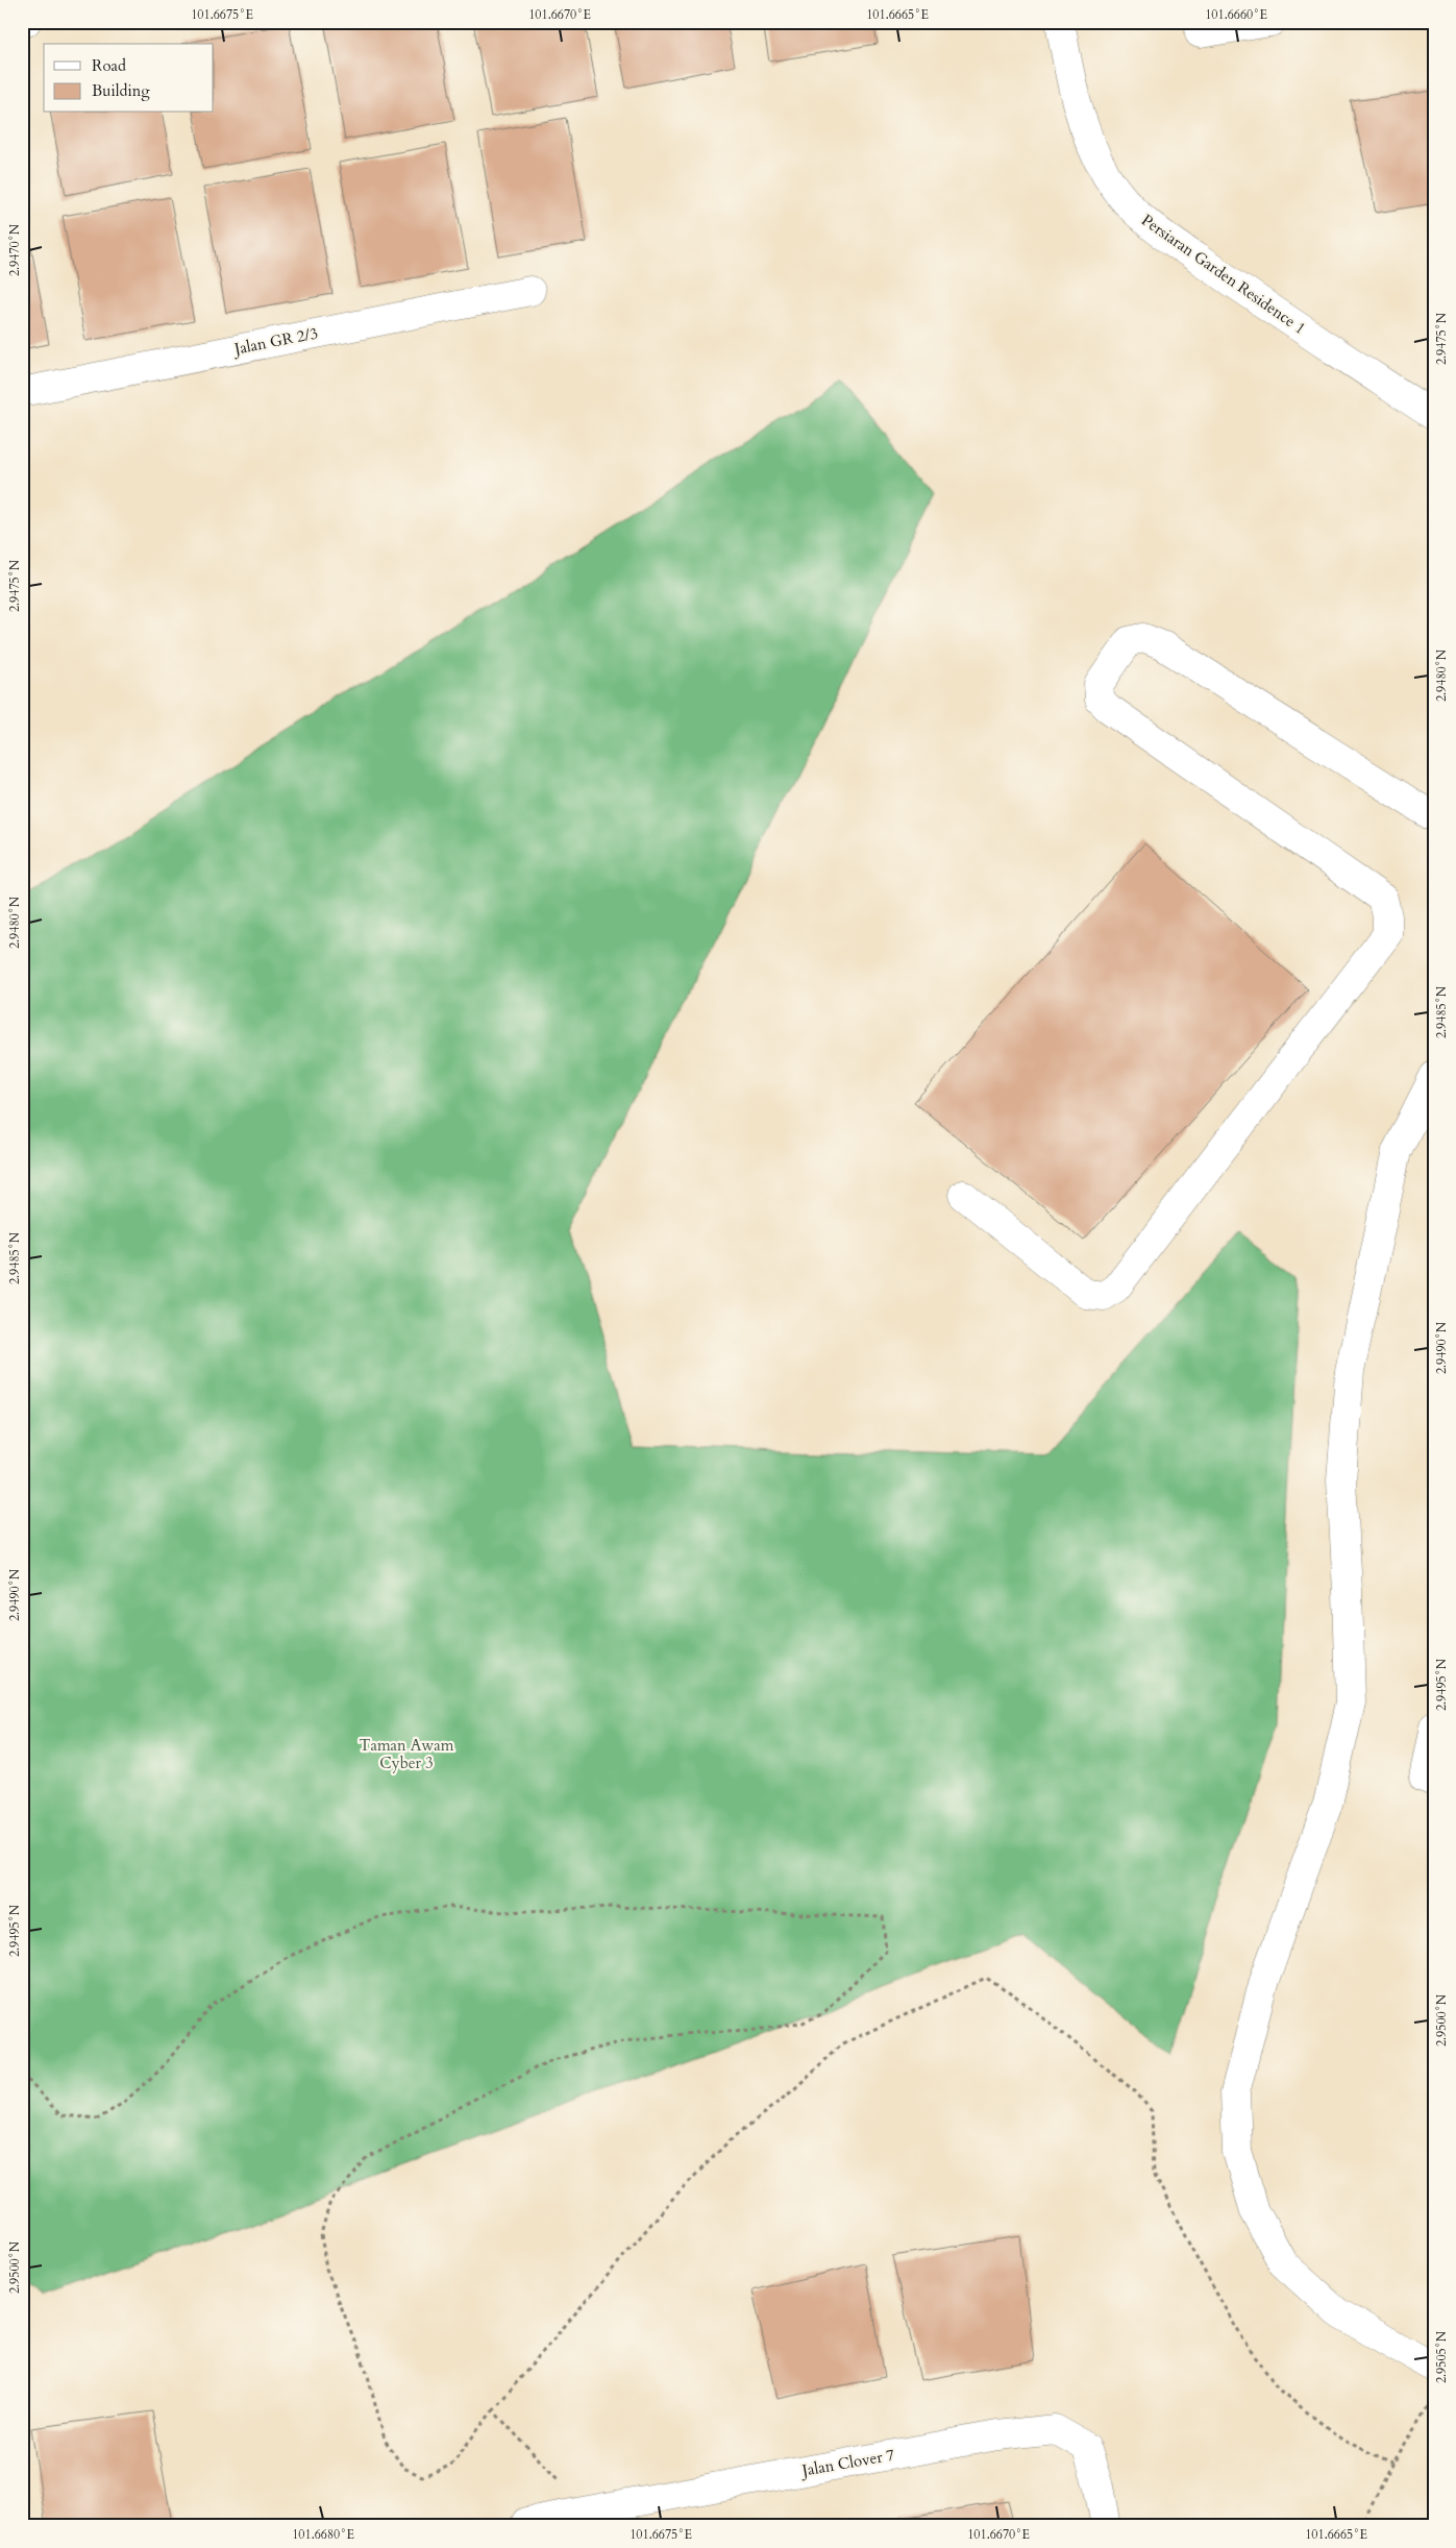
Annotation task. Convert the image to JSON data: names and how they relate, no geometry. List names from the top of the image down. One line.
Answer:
{"streets":{"street":["Persiaran Garden Residence 1","Jalan GR 2/3","Jalan Clover 7"]},"parks":["Taman Awam Cyber 3"],"legend":["Road","Building"],"coordinates":["101.6675°E","101.6670°E","101.6665°E","101.6660°E","2.9470°N","2.9475°N","2.9480°N","2.9485°N","2.9490°N","2.9495°N","2.9500°N","2.9505°N","101.6680°E"]}
